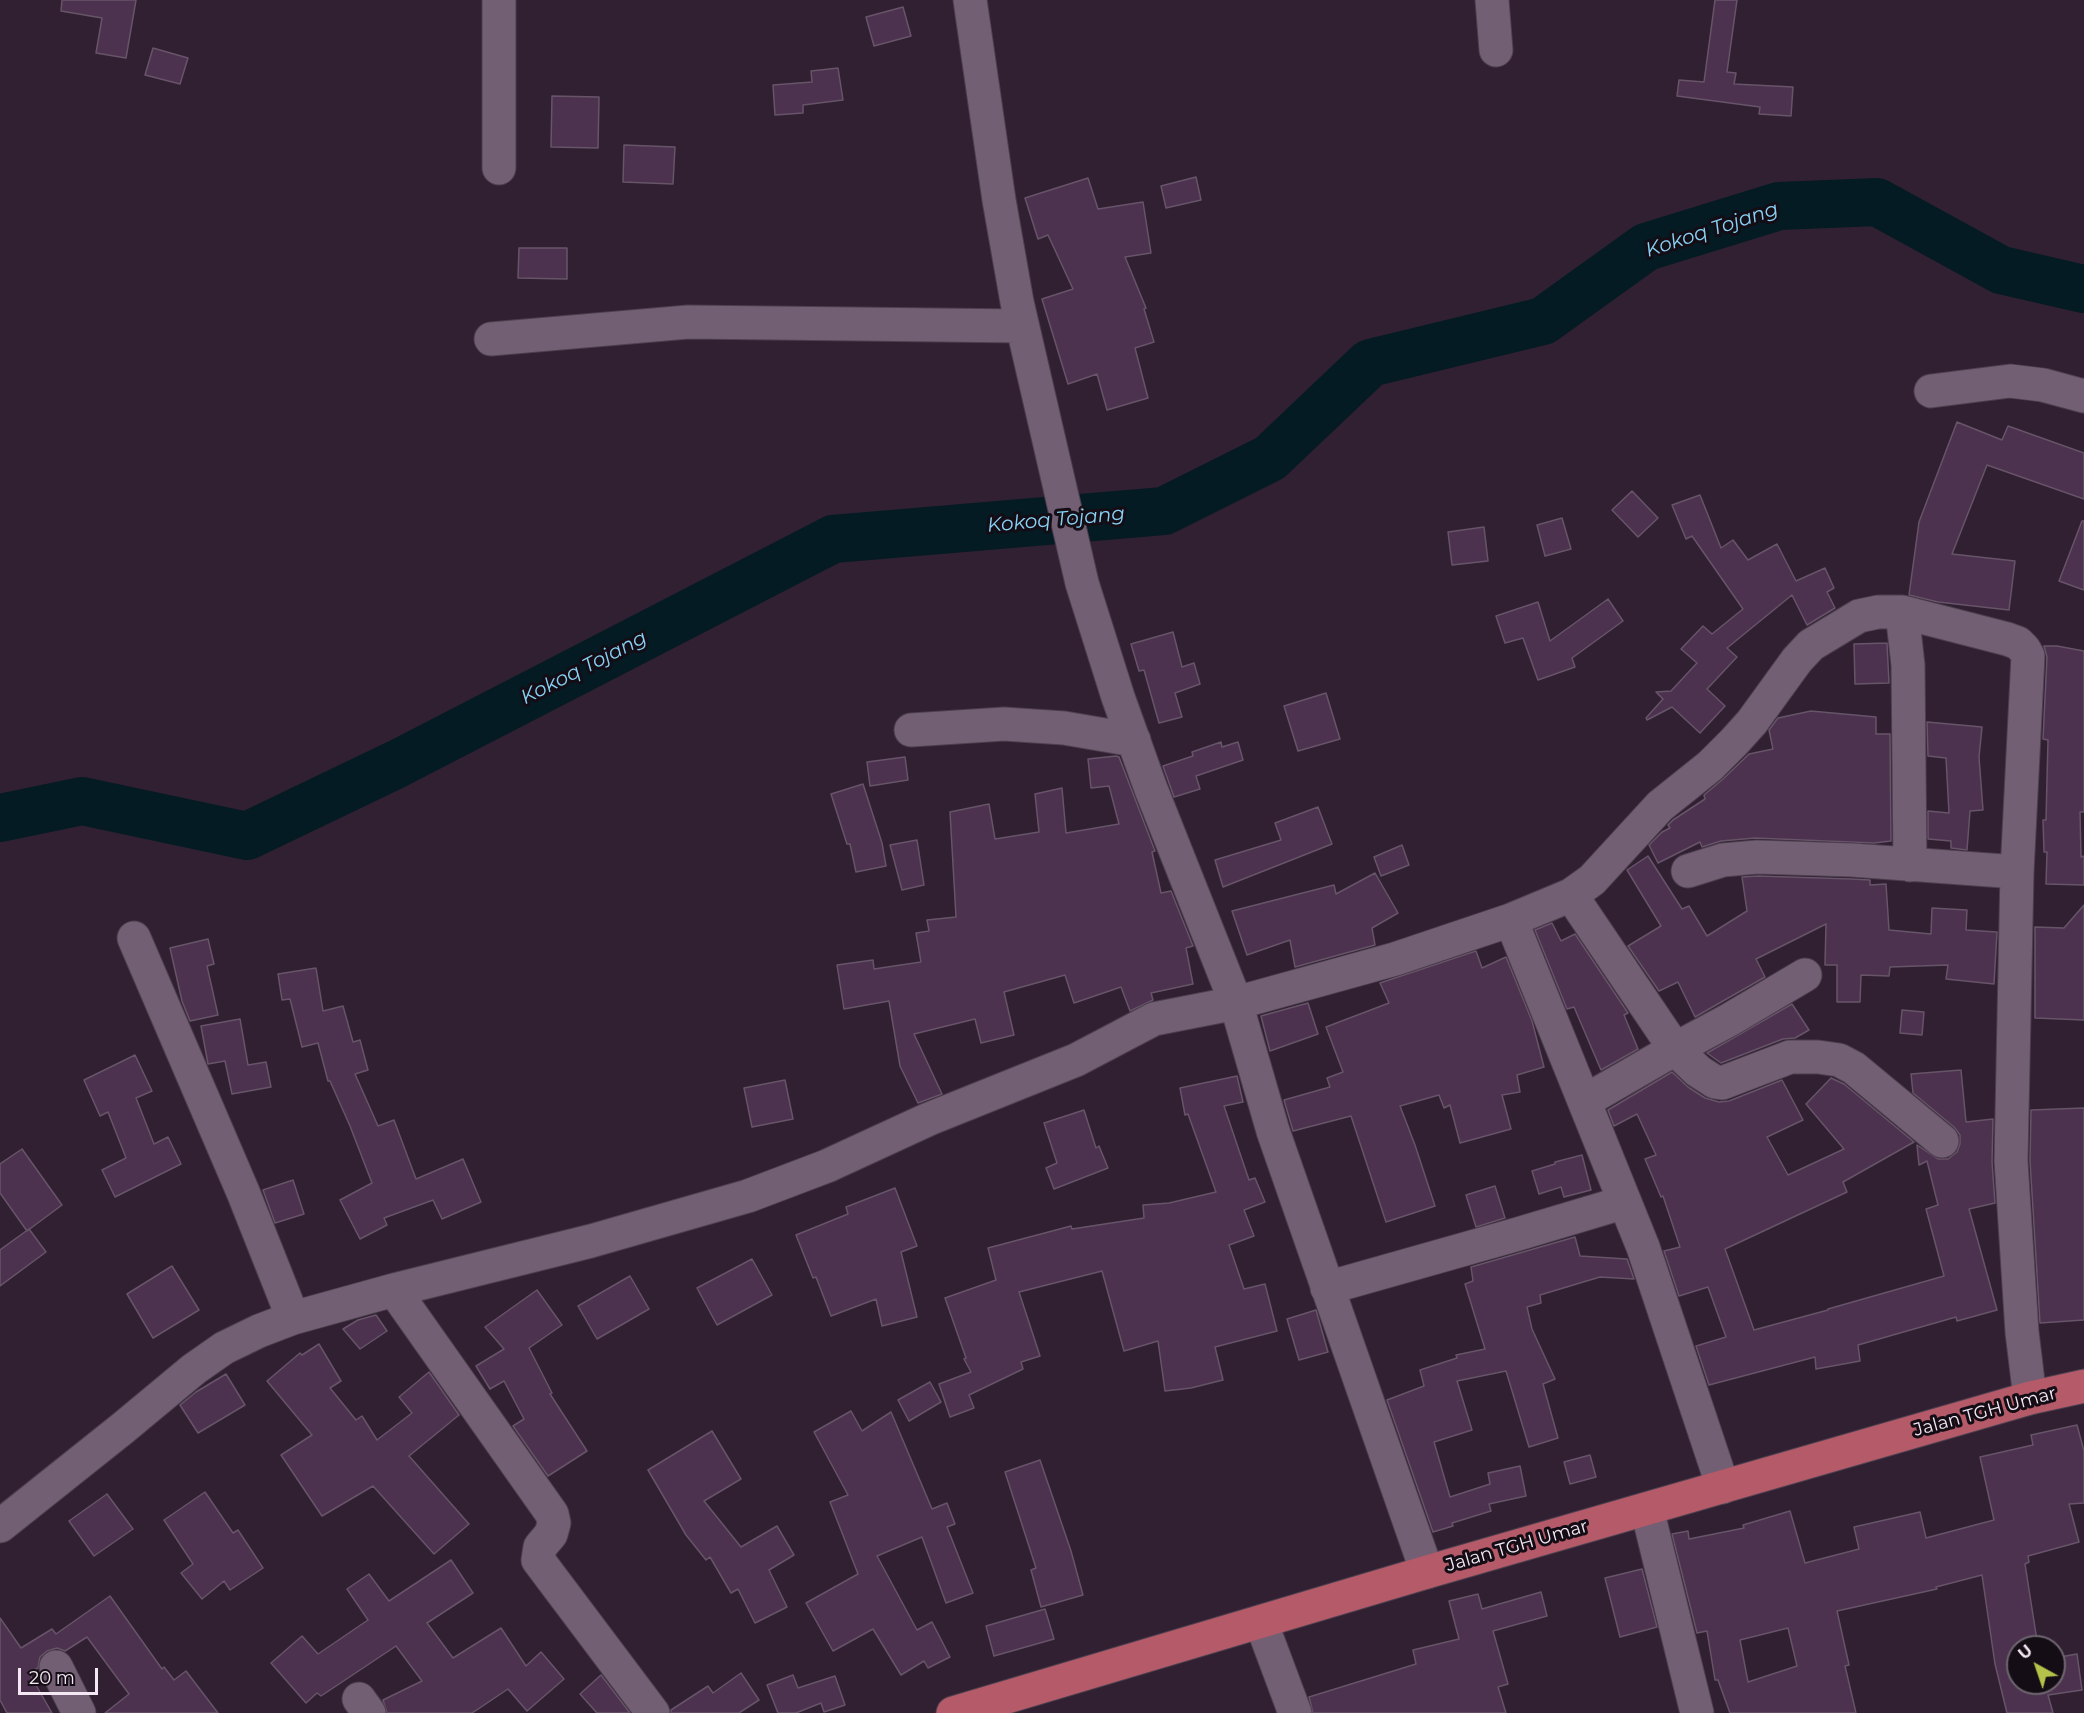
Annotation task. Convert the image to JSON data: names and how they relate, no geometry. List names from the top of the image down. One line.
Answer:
{"streets":{"main road":["Jalan TGH Umar"]},"water":["Kokoq Tojang"],"scale_bar":"20 m","north":"top left"}
